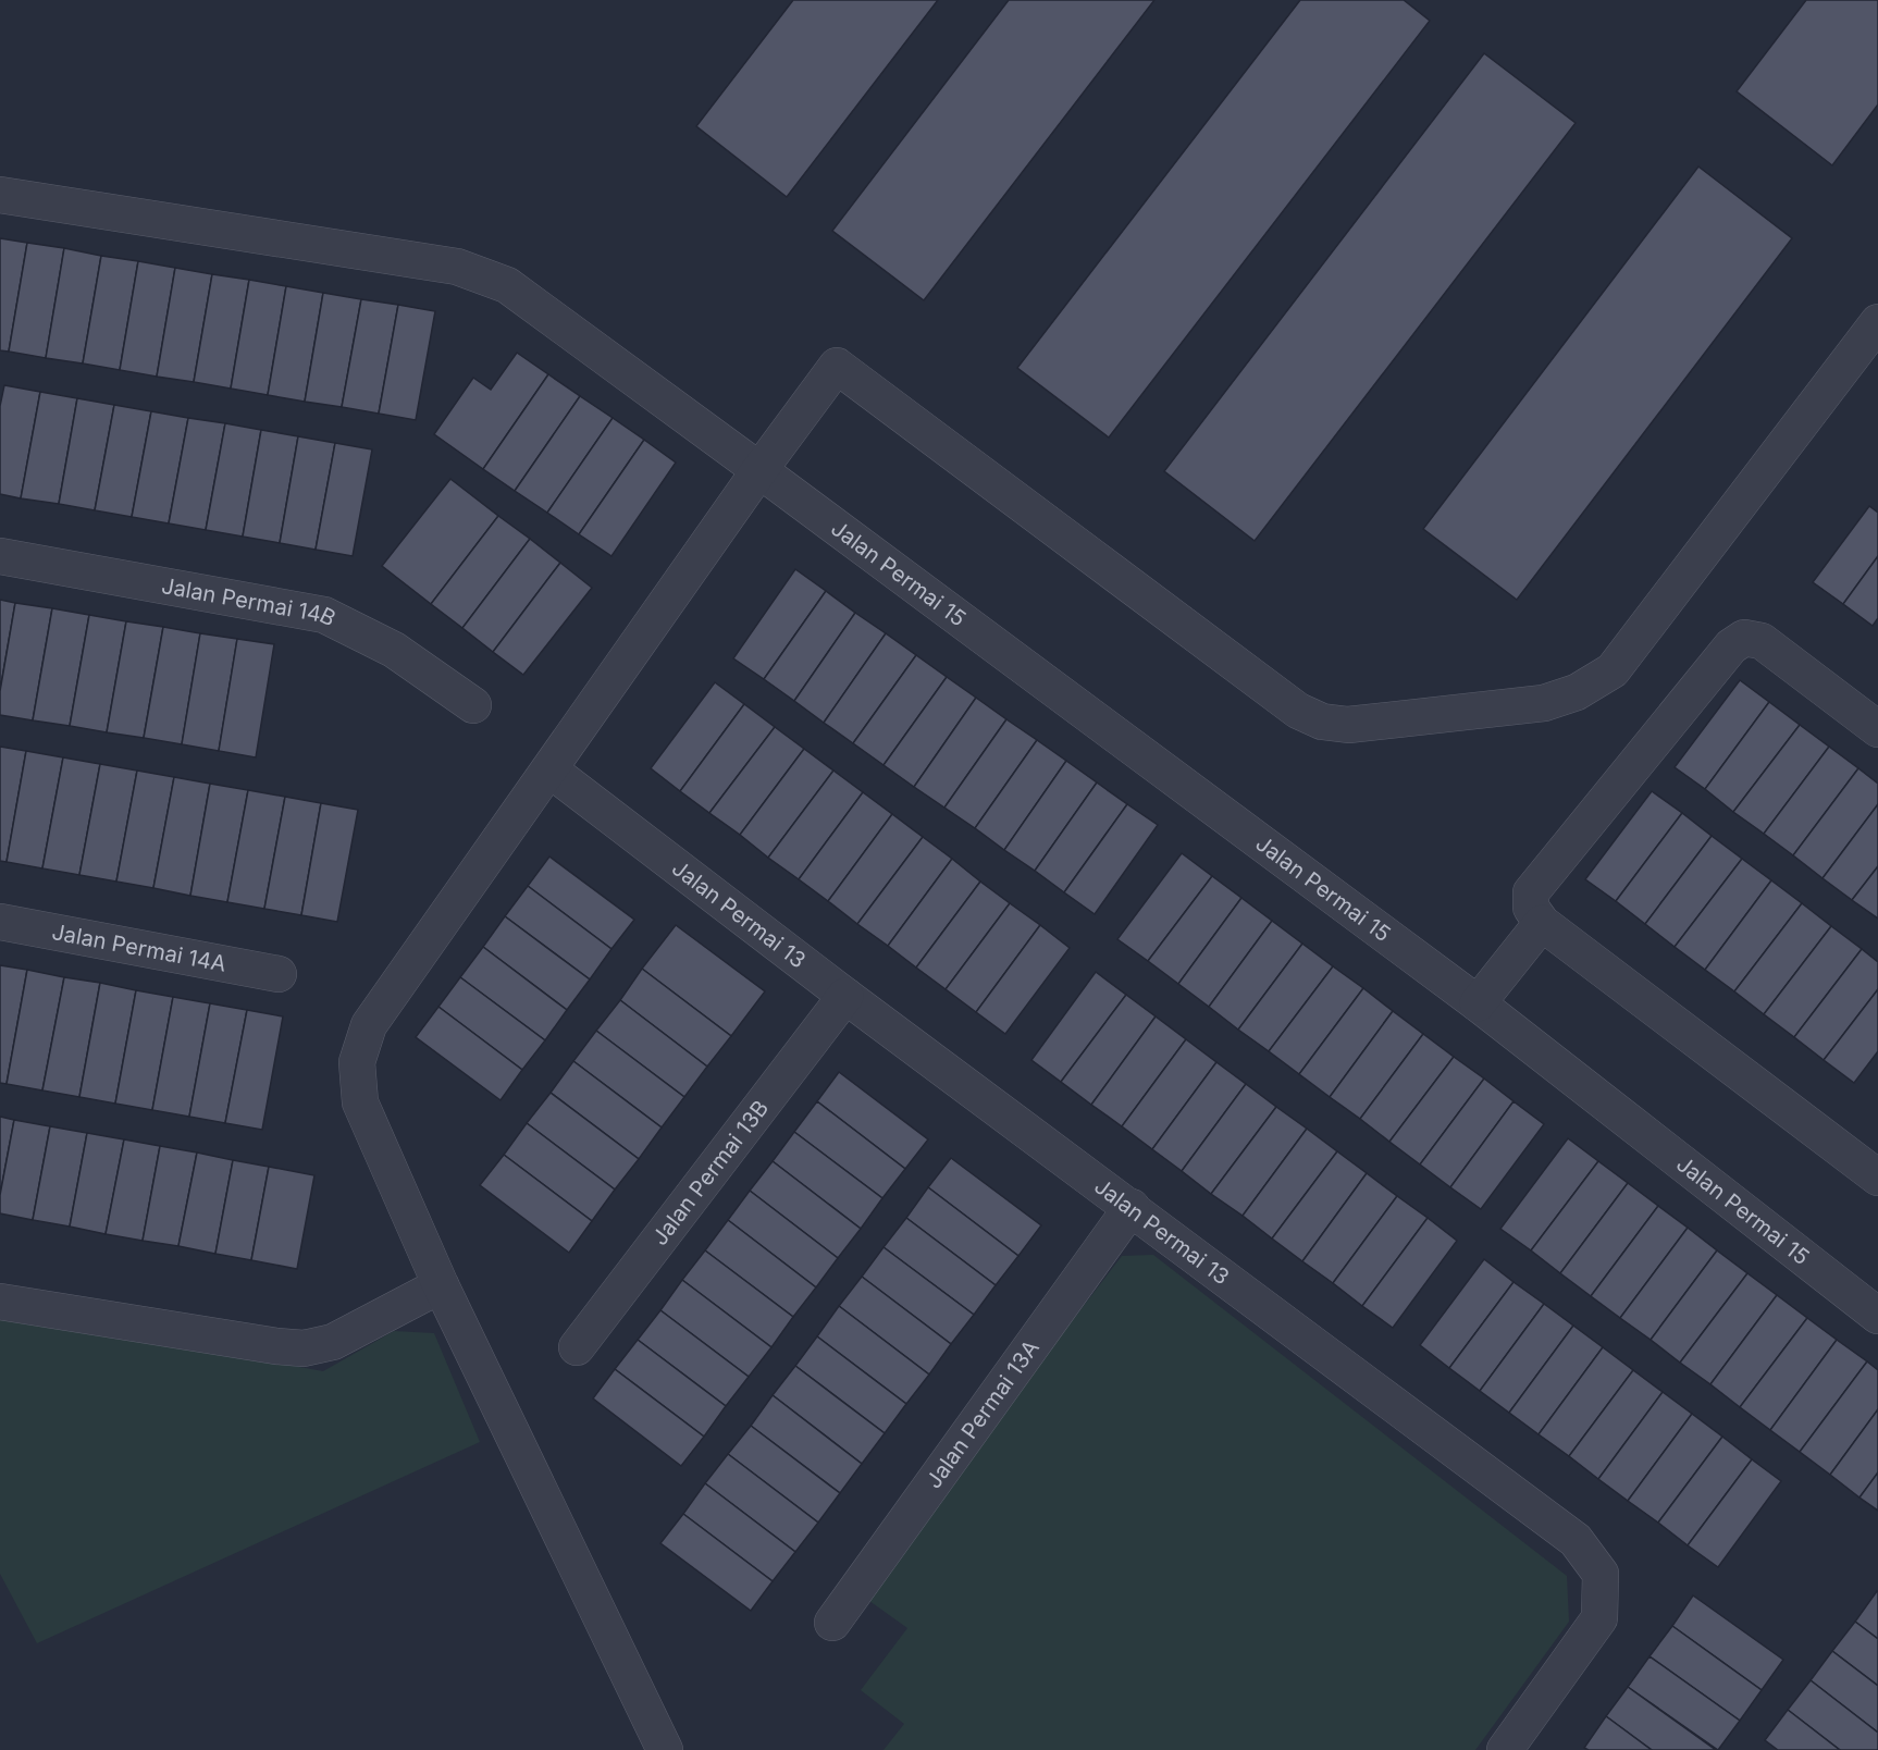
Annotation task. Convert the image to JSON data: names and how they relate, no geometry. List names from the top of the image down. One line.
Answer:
{"streets":{"street":["Jalan Permai 15","Jalan Permai 14B","Jalan Permai 13","Jalan Permai 14A","Jalan Permai 13B","Jalan Permai 13A"]},"crossings":[["Jalan Permai 13","Jalan Permai 13B"],["Jalan Permai 13","Jalan Permai 13A"]]}
